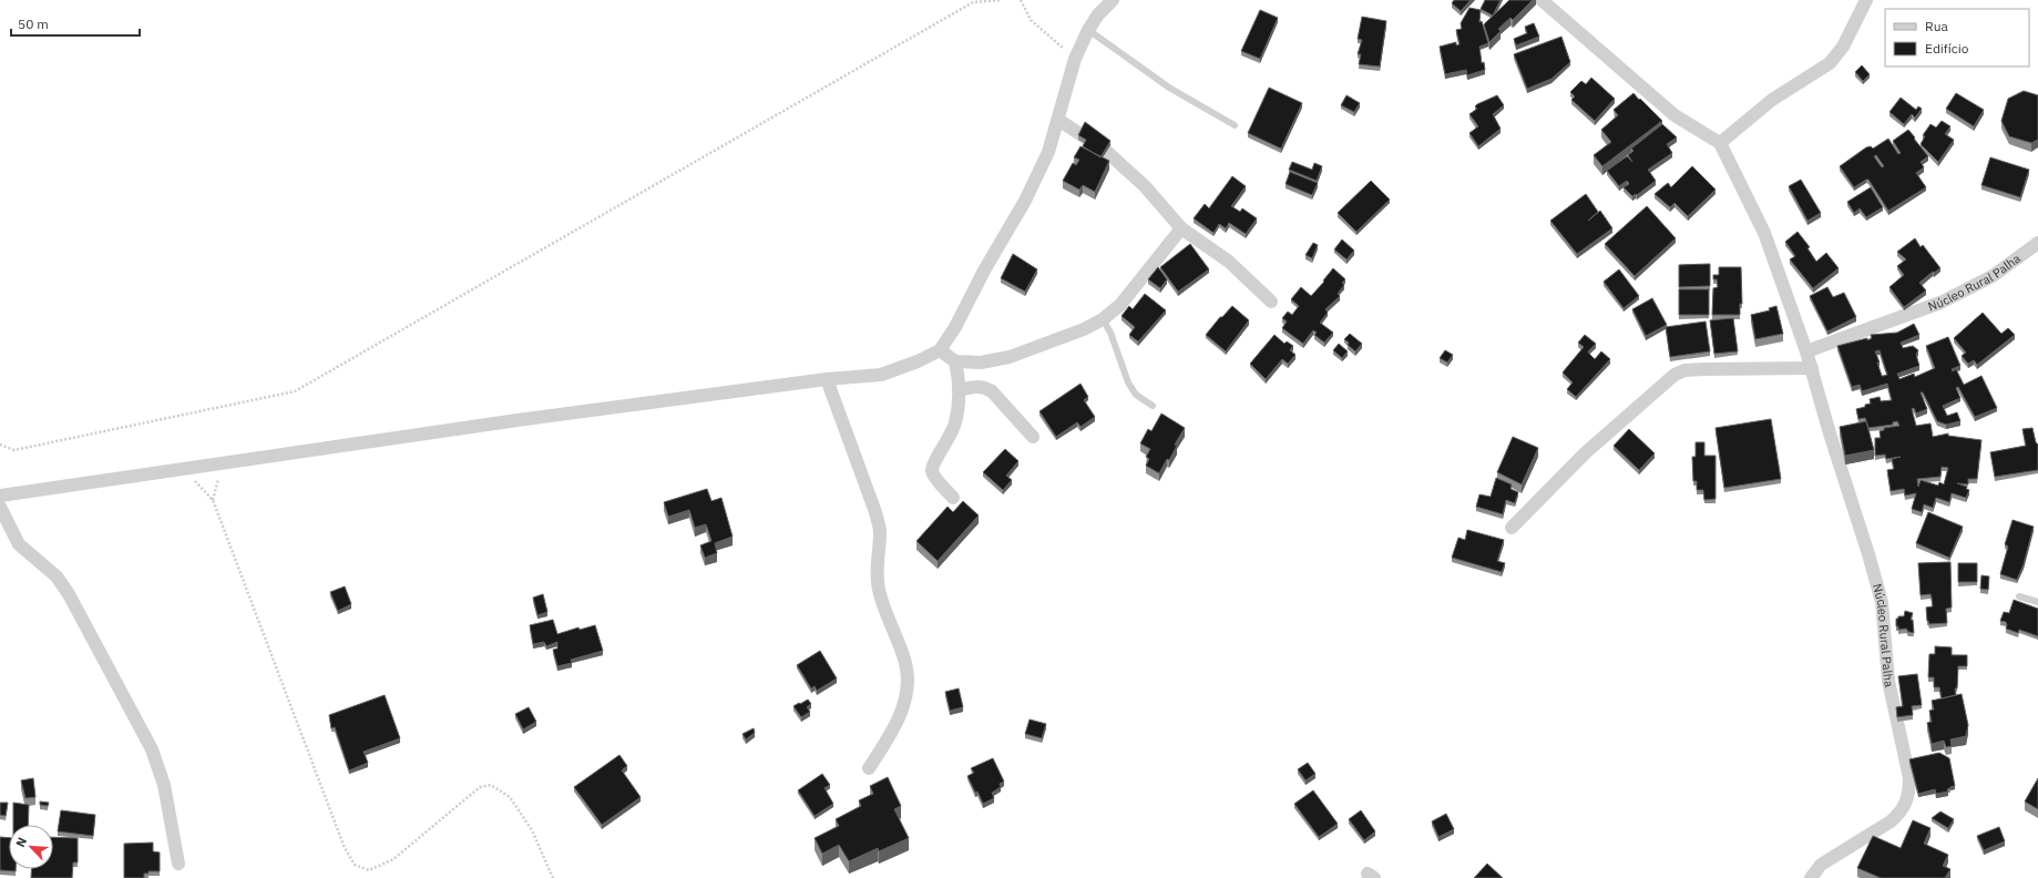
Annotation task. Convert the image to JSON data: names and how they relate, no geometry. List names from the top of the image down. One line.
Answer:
{"streets":{"street":["Núcleo Rural Palha"]},"legend":["Rua","Edifício"],"scale_bar":"50 m","north":"top left"}
